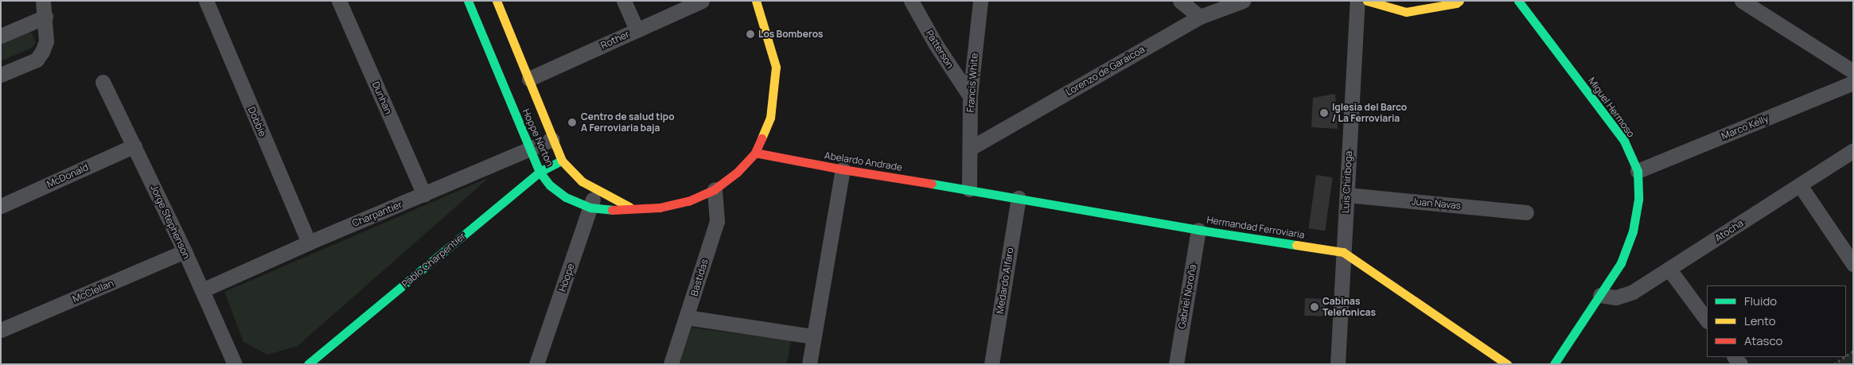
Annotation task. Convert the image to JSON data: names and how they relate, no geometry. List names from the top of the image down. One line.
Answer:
{"streets":{"street":["Rother","Patterson","Lorenzo de Garaicoa","Francis White","Dunhan","Miguel Hermoso","Dobbie","Marco Kelly","Hoppe Norton","Abelardo Andrade","McDonald","Luis Chiriboga","Juan Navas","Charpantier","Jorge Stephenson","Hermandad Ferroviaria","Atocha","Pablo Charpentier","Hoope","Bastidas","Medardo Alfaro","McClellan","Gabriel Noroña"]},"crossings":[["Rother","Hoppe Norton"],["Patterson","Francis White"],["Lorenzo de Garaicoa","Francis White"],["Francis White","Abelardo Andrade"],["Francis White","Hermandad Ferroviaria"],["Dunhan","Charpantier"],["Miguel Hermoso","Marco Kelly"],["Miguel Hermoso","Atocha"],["Dobbie","Charpantier"],["Hoppe Norton","Charpantier"],["Hoppe Norton","Pablo Charpentier"],["Hoppe Norton","Hoope"],["Abelardo Andrade","Hermandad Ferroviaria"],["McDonald","Jorge Stephenson"],["Luis Chiriboga","Juan Navas"],["Luis Chiriboga","Hermandad Ferroviaria"],["Charpantier","Jorge Stephenson"],["Jorge Stephenson","McClellan"],["Hermandad Ferroviaria","Medardo Alfaro"],["Hermandad Ferroviaria","Gabriel Noroña"]],"places":["Los Bomberos","Iglesia del Barco / La Ferroviaria","Centro de salud tipo A Ferroviaria baja","Cabinas Telefonicas"],"legend":["Fluido","Lento","Atasco"]}
